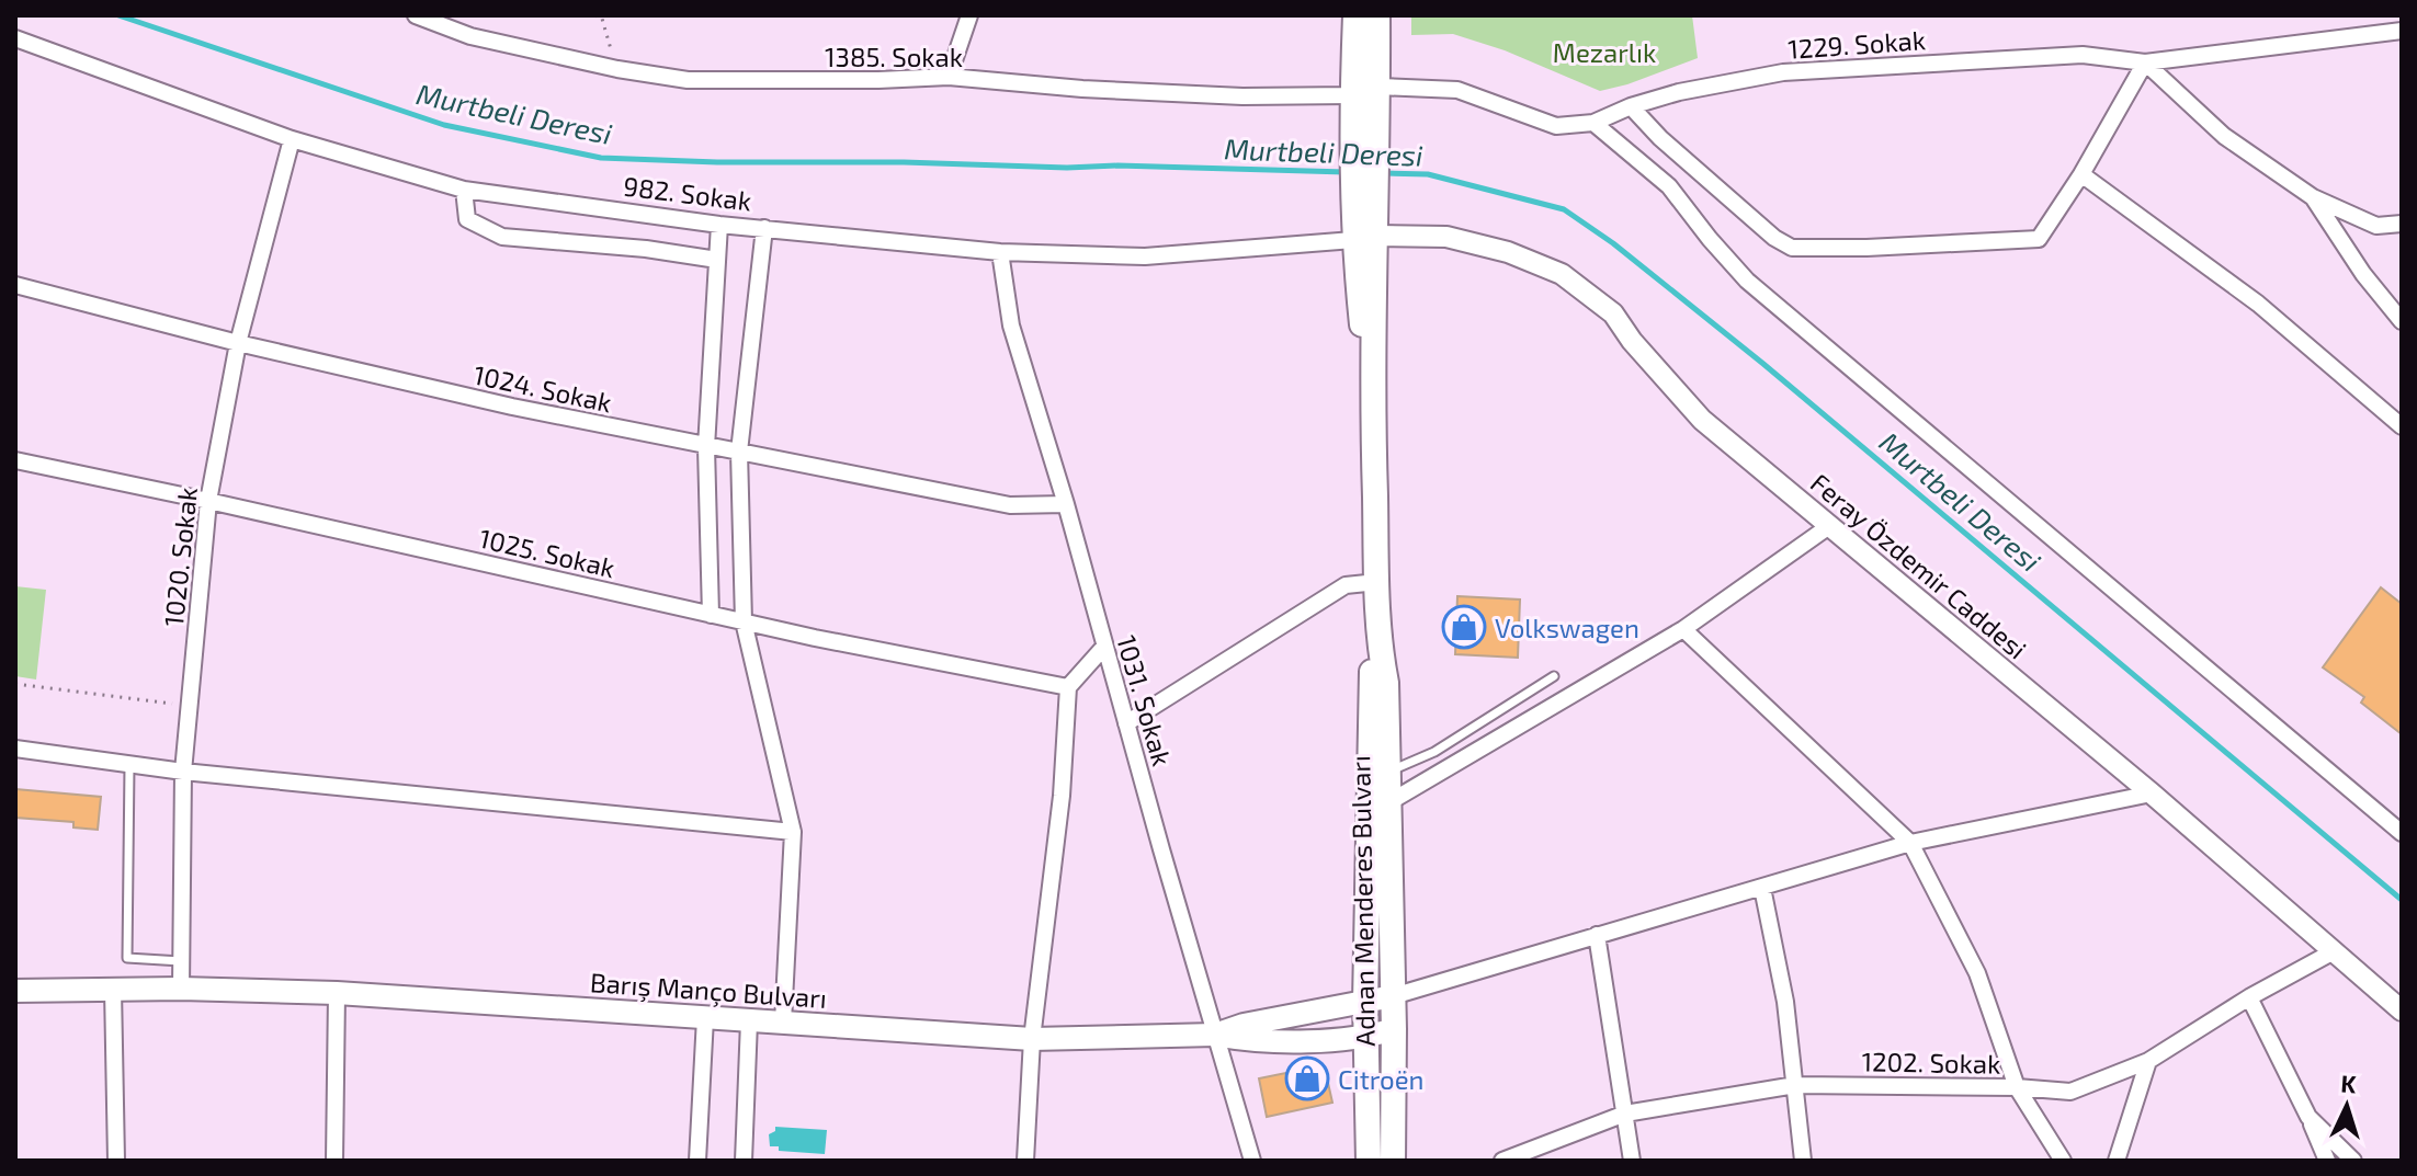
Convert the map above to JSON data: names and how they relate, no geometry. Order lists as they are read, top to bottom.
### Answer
{
  "streets": {
    "main road": ["Adnan Menderes Bulvarı", "Barış Manço Bulvarı"],
    "street": [
      "1229. Sokak",
      "1385. Sokak",
      "982. Sokak",
      "1024. Sokak",
      "1025. Sokak",
      "1020. Sokak",
      "Feray Özdemir Caddesi",
      "1031. Sokak",
      "1202. Sokak"
    ]
  },
  "crossings": [
    ["1229. Sokak", "1385. Sokak"],
    ["1229. Sokak", "Adnan Menderes Bulvarı"],
    ["1385. Sokak", "Adnan Menderes Bulvarı"],
    ["982. Sokak", "1020. Sokak"],
    ["982. Sokak", "Feray Özdemir Caddesi"],
    ["982. Sokak", "1031. Sokak"],
    ["982. Sokak", "Adnan Menderes Bulvarı"],
    ["1024. Sokak", "1020. Sokak"],
    ["1024. Sokak", "1031. Sokak"],
    ["1025. Sokak", "1020. Sokak"],
    ["1020. Sokak", "Barış Manço Bulvarı"],
    ["Feray Özdemir Caddesi", "Adnan Menderes Bulvarı"],
    ["Feray Özdemir Caddesi", "1202. Sokak"],
    ["1031. Sokak", "Barış Manço Bulvarı"],
    ["Adnan Menderes Bulvarı", "Barış Manço Bulvarı"]
  ],
  "water": ["Murtbeli Deresi"],
  "parks": ["Mezarlık"],
  "places": {
    "shop": ["Volkswagen", "Citroën"]
  },
  "north": "top"
}
